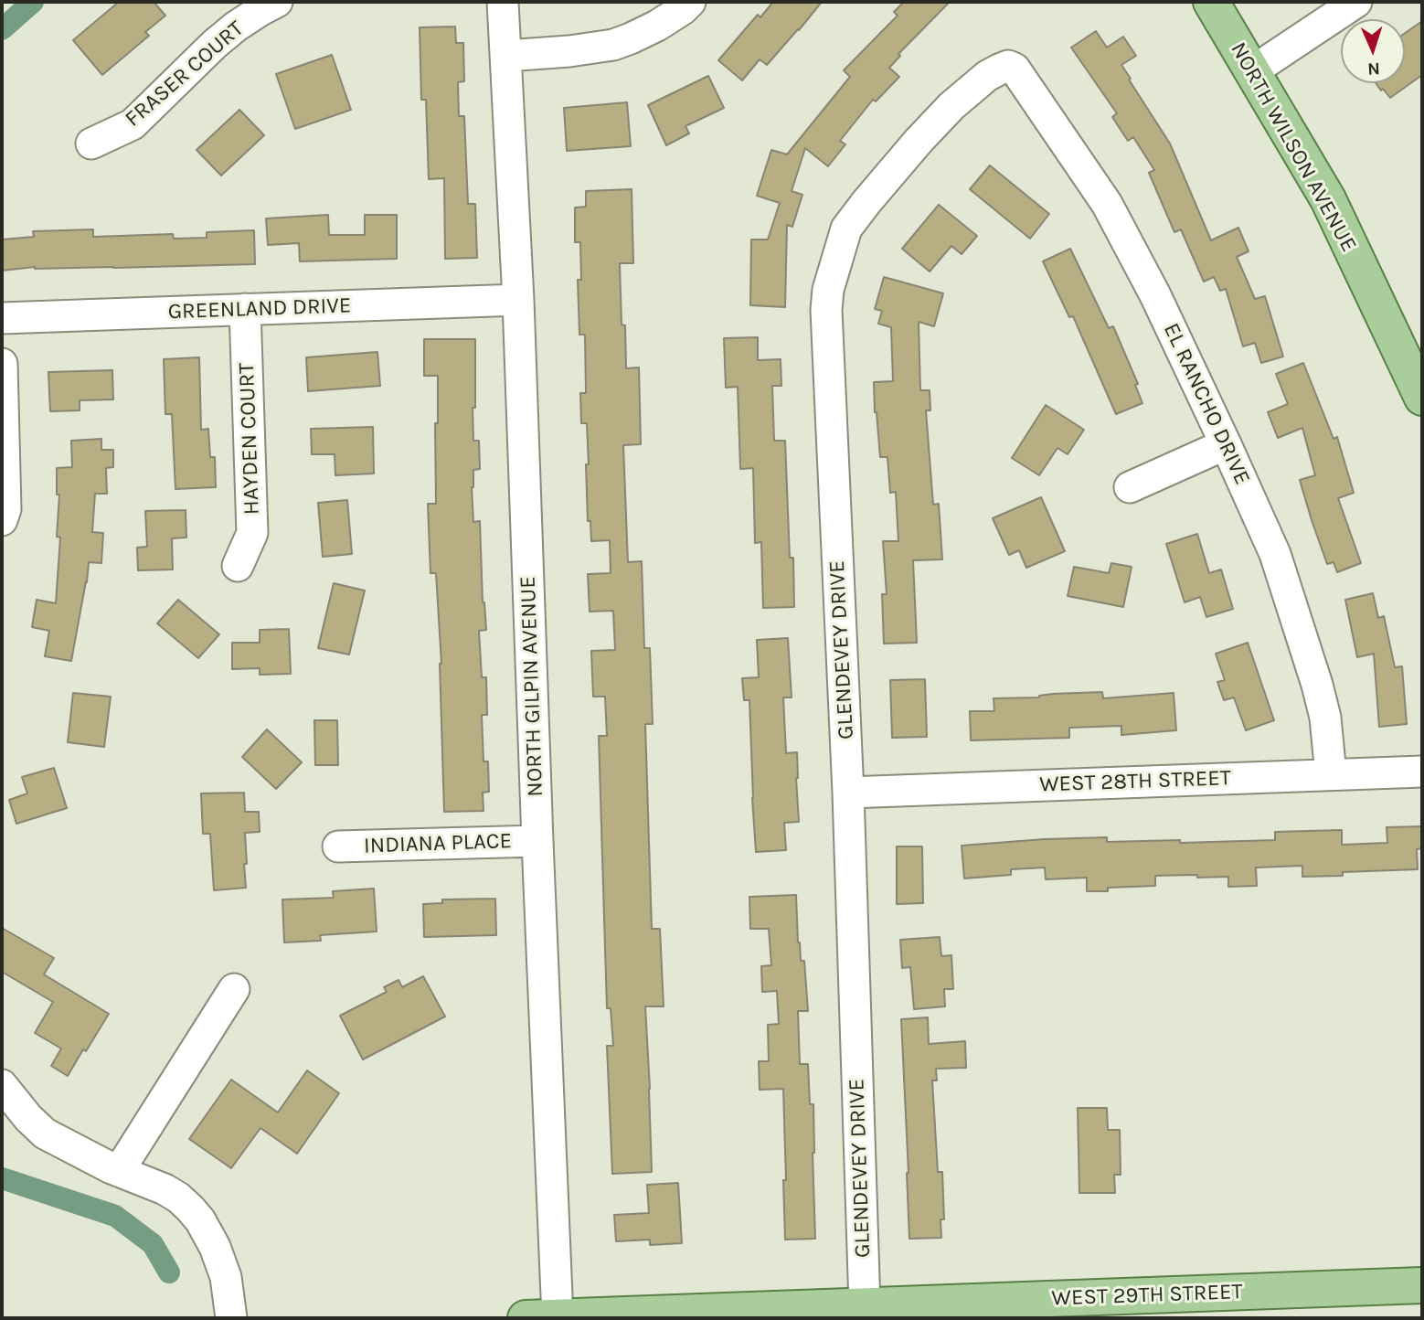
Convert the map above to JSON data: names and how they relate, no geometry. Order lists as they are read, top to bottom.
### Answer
{
  "streets": {
    "main road": ["NORTH WILSON AVENUE", "WEST 29TH STREET"],
    "street": [
      "FRASER COURT",
      "GREENLAND DRIVE",
      "EL RANCHO DRIVE",
      "HAYDEN COURT",
      "GLENDEVEY DRIVE",
      "NORTH GILPIN AVENUE",
      "WEST 28TH STREET",
      "INDIANA PLACE"
    ]
  },
  "crossings": [
    ["GREENLAND DRIVE", "HAYDEN COURT"],
    ["GREENLAND DRIVE", "NORTH GILPIN AVENUE"],
    ["EL RANCHO DRIVE", "GLENDEVEY DRIVE"],
    ["EL RANCHO DRIVE", "WEST 28TH STREET"],
    ["GLENDEVEY DRIVE", "WEST 28TH STREET"],
    ["GLENDEVEY DRIVE", "WEST 29TH STREET"],
    ["NORTH GILPIN AVENUE", "INDIANA PLACE"],
    ["NORTH GILPIN AVENUE", "WEST 29TH STREET"]
  ],
  "north": "bottom"
}
